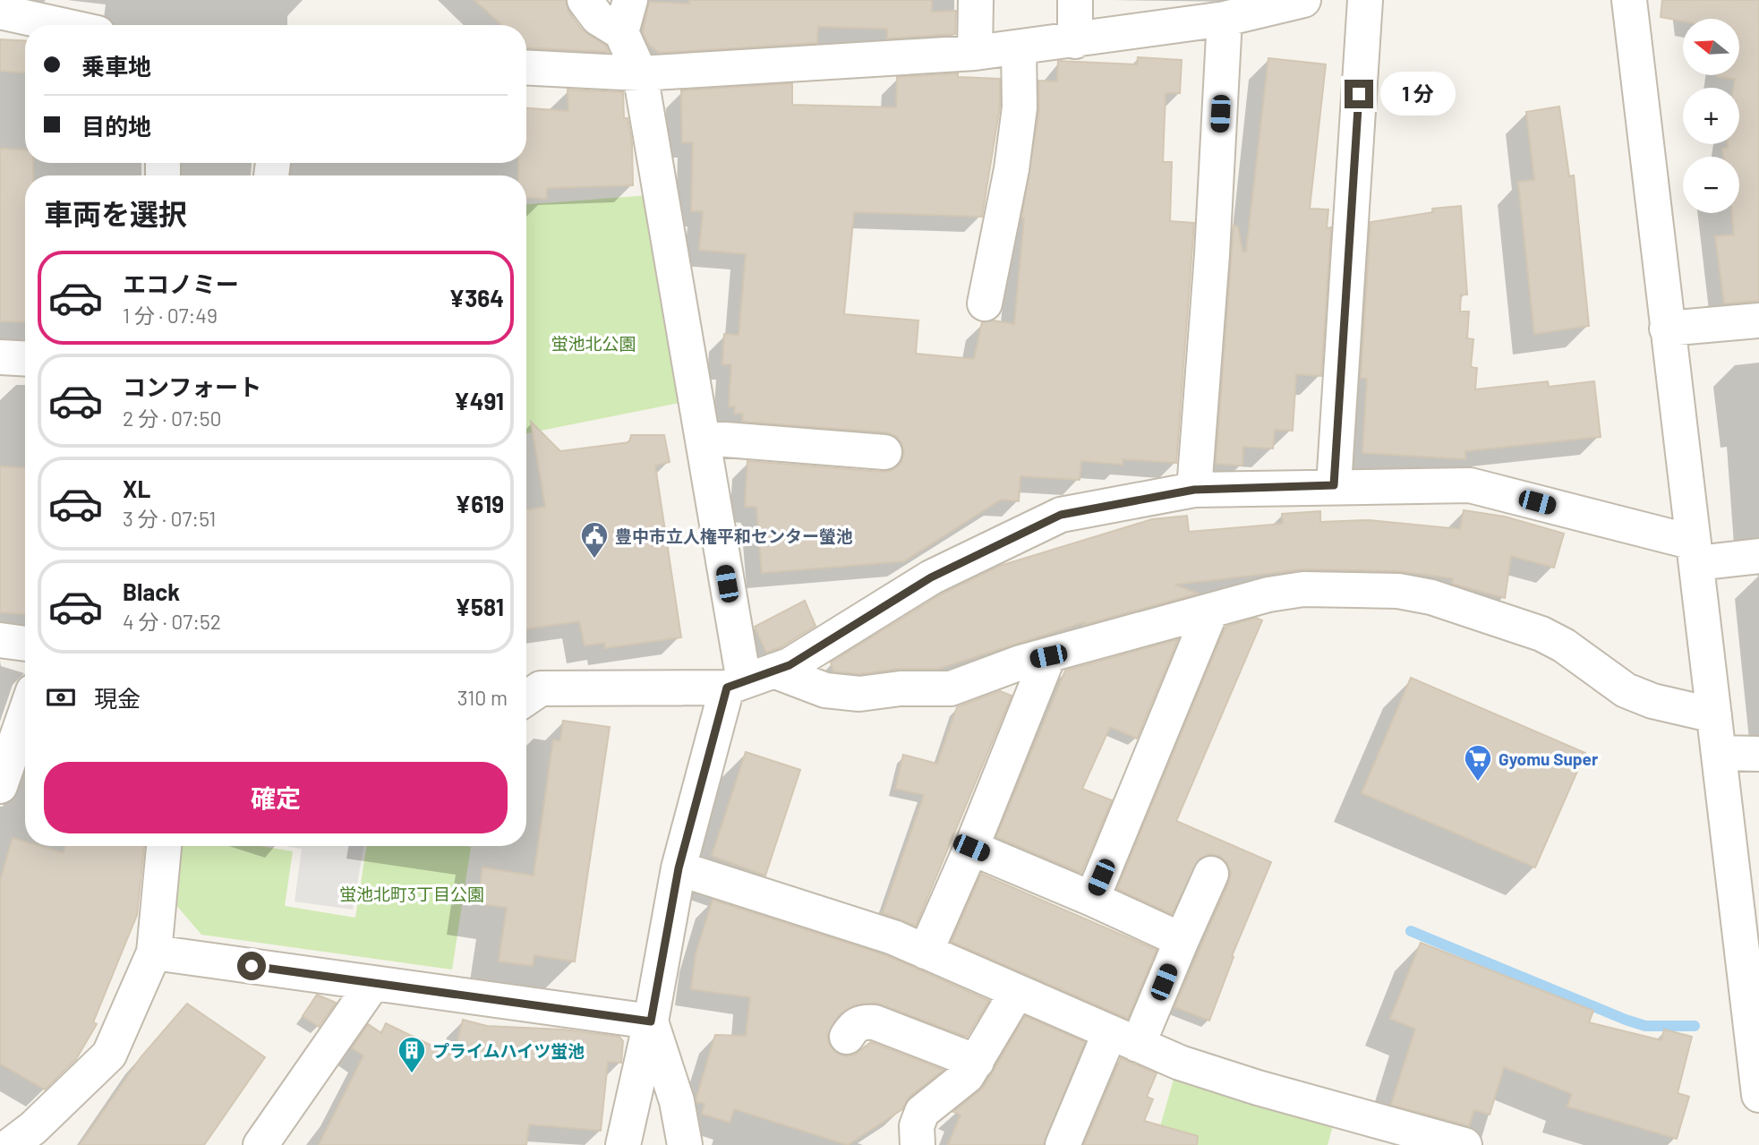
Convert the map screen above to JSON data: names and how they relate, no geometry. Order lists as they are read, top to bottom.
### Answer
{
  "parks": ["蛍池北公園", "蛍池北町3丁目公園"],
  "places": {
    "public building": ["豊中市立人権平和センター螢池"],
    "supermarket": ["Gyomu Super"],
    "building": ["プライムハイツ蛍池"]
  },
  "north": "left",
  "page": {
    "map_buttons": ["+", "−"],
    "banner": ["乗車地", "目的地"],
    "bubble": "1 分",
    "heading": "車両を選択",
    "list": [
      {
        "name": "エコノミー",
        "note": "1 分 · 07:49",
        "value": "¥364"
      },
      {
        "name": "コンフォート",
        "note": "2 分 · 07:50",
        "value": "¥491"
      },
      {
        "name": "XL",
        "note": "3 分 · 07:51",
        "value": "¥619"
      },
      {
        "name": "Black",
        "note": "4 分 · 07:52",
        "value": "¥581"
      }
    ],
    "pay": ["現金", "310 m"],
    "buttons": "確定"
  }
}
